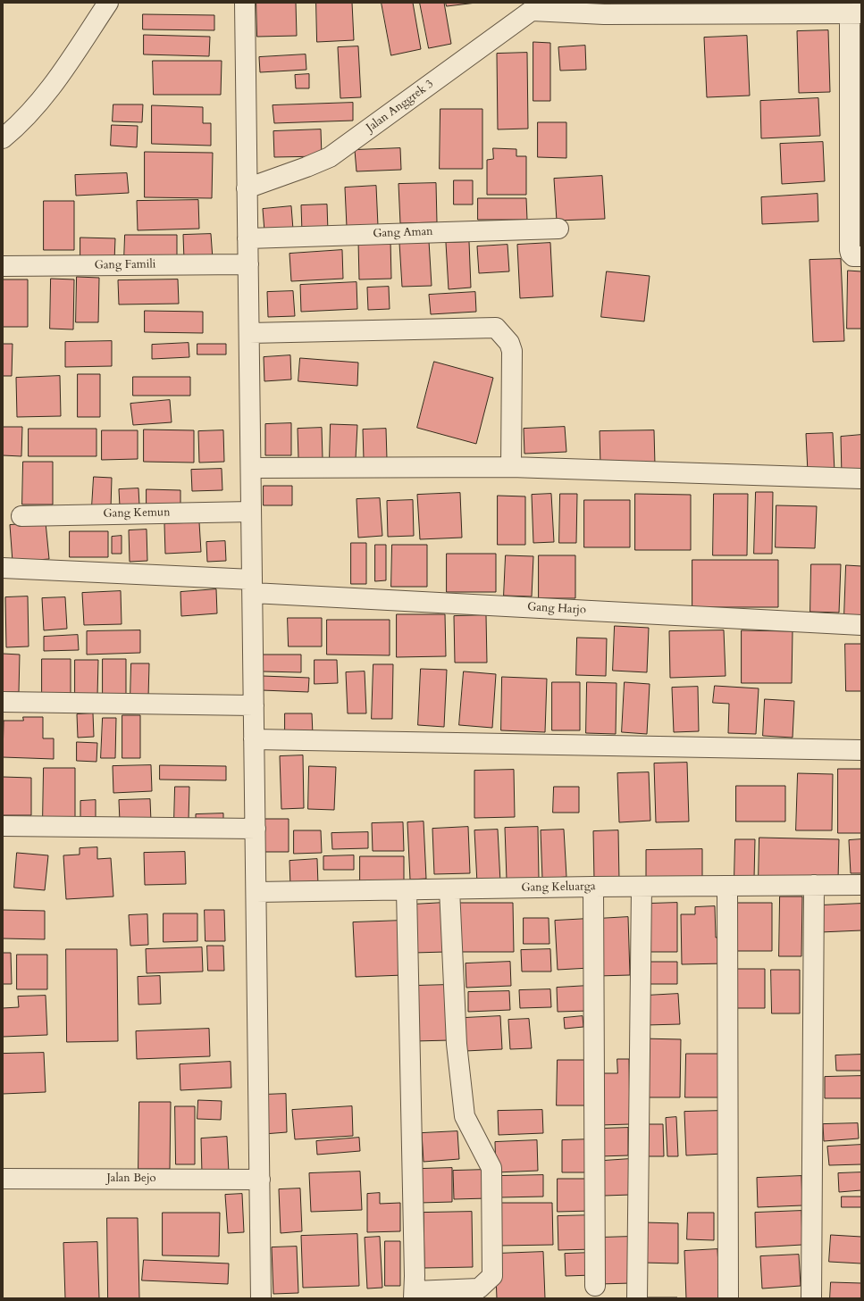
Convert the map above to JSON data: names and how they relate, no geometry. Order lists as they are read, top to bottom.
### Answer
{
  "streets": {
    "street": [
      "Jalan Anggrek 3",
      "Gang Aman",
      "Gang Famili",
      "Gang Kemun",
      "Gang Harjo",
      "Gang Keluarga",
      "Jalan Bejo"
    ]
  }
}
